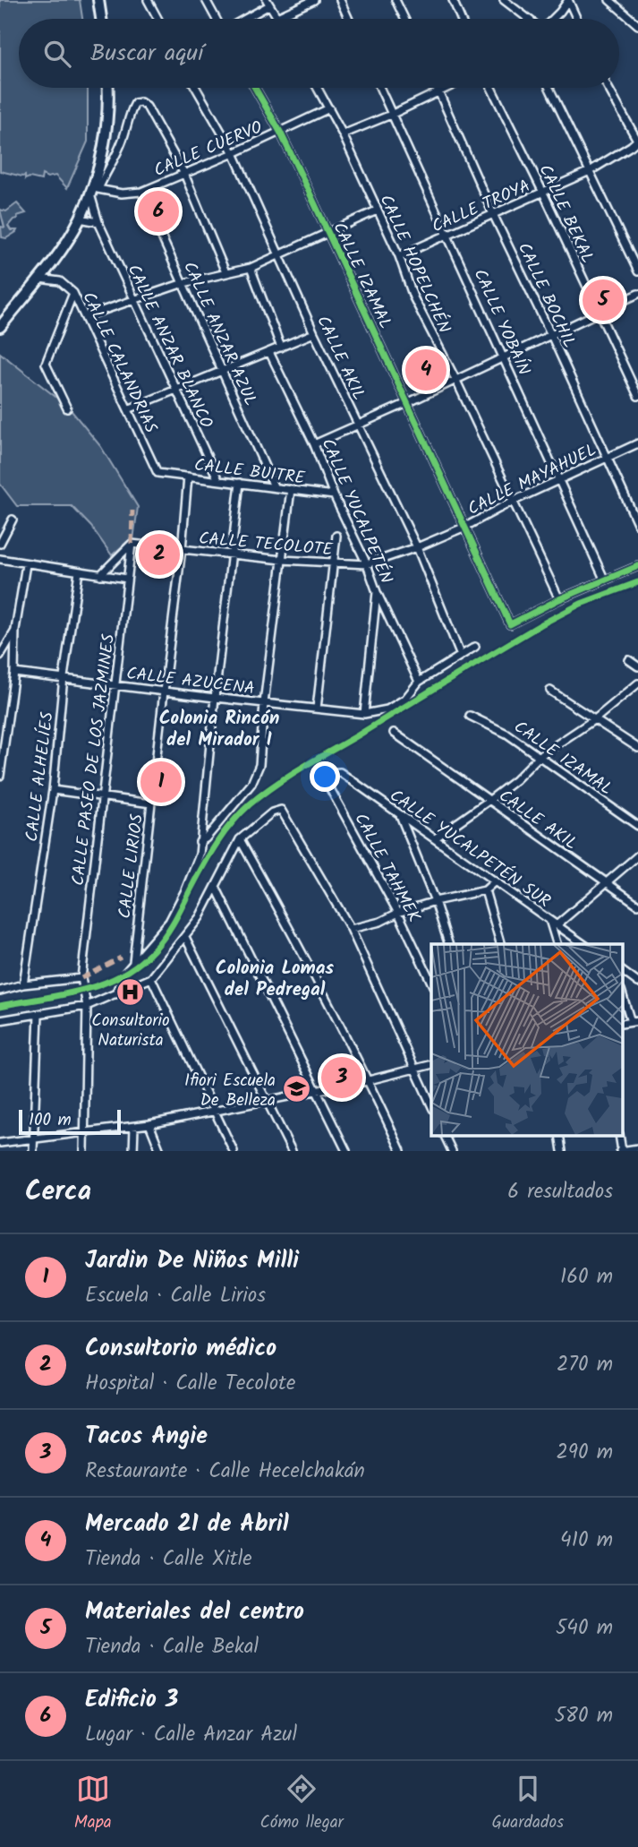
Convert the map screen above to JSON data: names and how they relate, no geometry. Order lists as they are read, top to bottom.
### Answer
{
  "streets": {
    "street": [
      "CALLE CUERVO",
      "CALLE TROYA",
      "CALLE BEKAL",
      "CALLE HOPELCHÉN",
      "CALLE IZAMAL",
      "CALLE BOCHIL",
      "CALLE YOBAÍN",
      "CALLE ANZAR AZUL",
      "CALLE ANZAR BLANCO",
      "CALLE AKIL",
      "CALLE CALANDRIAS",
      "CALLE BUITRE",
      "CALLE MAYAHUEL",
      "CALLE YUCALPETÉN",
      "CALLE TECOLOTE",
      "CALLE AZUCENA",
      "CALLE PASEO DE LOS JAZMINES",
      "CALLE ALHELÍES",
      "CALLE YUCALPETÉN SUR",
      "CALLE LIRIOS",
      "CALLE TAHMEK"
    ]
  },
  "crossings": [
    ["CALLE CUERVO", "CALLE HOPELCHÉN"],
    ["CALLE CUERVO", "CALLE IZAMAL"],
    ["CALLE CUERVO", "CALLE ANZAR AZUL"],
    ["CALLE CUERVO", "CALLE ANZAR BLANCO"],
    ["CALLE CUERVO", "CALLE AKIL"],
    ["CALLE TROYA", "CALLE BEKAL"],
    ["CALLE TROYA", "CALLE HOPELCHÉN"],
    ["CALLE TROYA", "CALLE BOCHIL"],
    ["CALLE TROYA", "CALLE YOBAÍN"],
    ["CALLE HOPELCHÉN", "CALLE IZAMAL"],
    ["CALLE HOPELCHÉN", "CALLE MAYAHUEL"],
    ["CALLE IZAMAL", "CALLE MAYAHUEL"],
    ["CALLE BOCHIL", "CALLE MAYAHUEL"],
    ["CALLE YOBAÍN", "CALLE MAYAHUEL"],
    ["CALLE ANZAR AZUL", "CALLE BUITRE"],
    ["CALLE ANZAR BLANCO", "CALLE BUITRE"],
    ["CALLE AKIL", "CALLE MAYAHUEL"],
    ["CALLE CALANDRIAS", "CALLE BUITRE"],
    ["CALLE BUITRE", "CALLE YUCALPETÉN"],
    ["CALLE BUITRE", "CALLE LIRIOS"],
    ["CALLE MAYAHUEL", "CALLE YUCALPETÉN"],
    ["CALLE MAYAHUEL", "CALLE TECOLOTE"],
    ["CALLE YUCALPETÉN", "CALLE TECOLOTE"],
    ["CALLE TECOLOTE", "CALLE PASEO DE LOS JAZMINES"],
    ["CALLE TECOLOTE", "CALLE LIRIOS"],
    ["CALLE AZUCENA", "CALLE PASEO DE LOS JAZMINES"],
    ["CALLE AZUCENA", "CALLE ALHELÍES"],
    ["CALLE AZUCENA", "CALLE LIRIOS"],
    ["CALLE YUCALPETÉN SUR", "CALLE TAHMEK"]
  ],
  "districts": ["Colonia Rincón del Mirador I", "Colonia Lomas del Pedregal"],
  "places": {
    "hospital": ["Consultorio Naturista"],
    "school or university": ["Ifiori Escuela De Belleza"]
  },
  "scale_bar": "100 m",
  "page": {
    "search": "Buscar aquí",
    "pins": [
      "6",
      "5",
      "4",
      "2",
      "1",
      "3"
    ],
    "scale": "100 m",
    "heading": ["Cerca", "6 resultados"],
    "list": [
      {
        "mark": "1",
        "name": "Jardin De Niños Milli",
        "note": "Escuela · Calle Lirios",
        "value": "160 m"
      },
      {
        "mark": "2",
        "name": "Consultorio médico",
        "note": "Hospital · Calle Tecolote",
        "value": "270 m"
      },
      {
        "mark": "3",
        "name": "Tacos Angie",
        "note": "Restaurante · Calle Hecelchakán",
        "value": "290 m"
      },
      {
        "mark": "4",
        "name": "Mercado 21 de Abril",
        "note": "Tienda · Calle Xitle",
        "value": "410 m"
      },
      {
        "mark": "5",
        "name": "Materiales del centro",
        "note": "Tienda · Calle Bekal",
        "value": "540 m"
      },
      {
        "mark": "6",
        "name": "Edificio 3",
        "note": "Lugar · Calle Anzar Azul",
        "value": "580 m"
      }
    ],
    "nav": ["Mapa", "Cómo llegar", "Guardados"]
  }
}
